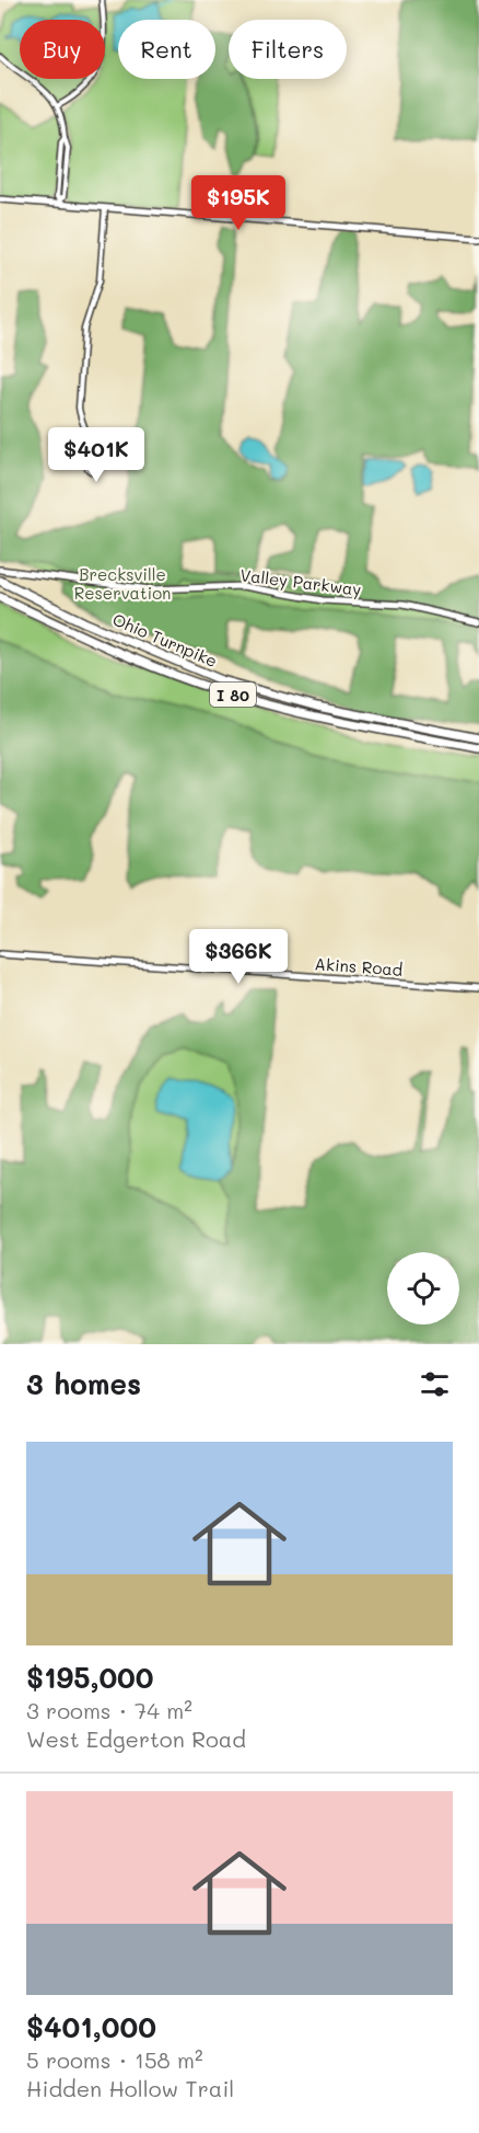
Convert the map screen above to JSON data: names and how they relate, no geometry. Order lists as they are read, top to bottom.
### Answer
{
  "streets": {
    "highway": ["Ohio Turnpike", "I 80"],
    "street": ["Valley Parkway", "Akins Road"]
  },
  "parks": ["Brecksville Reservation"],
  "page": {
    "chip": ["Buy", "Rent", "Filters"],
    "price": ["$195K", "$401K", "$366K"],
    "heading": "3 homes",
    "list": [
      {
        "name": "$195,000",
        "note": "3 rooms · 74 m² · West Edgerton Road"
      },
      {
        "name": "$401,000",
        "note": "5 rooms · 158 m² · Hidden Hollow Trail"
      }
    ]
  }
}
